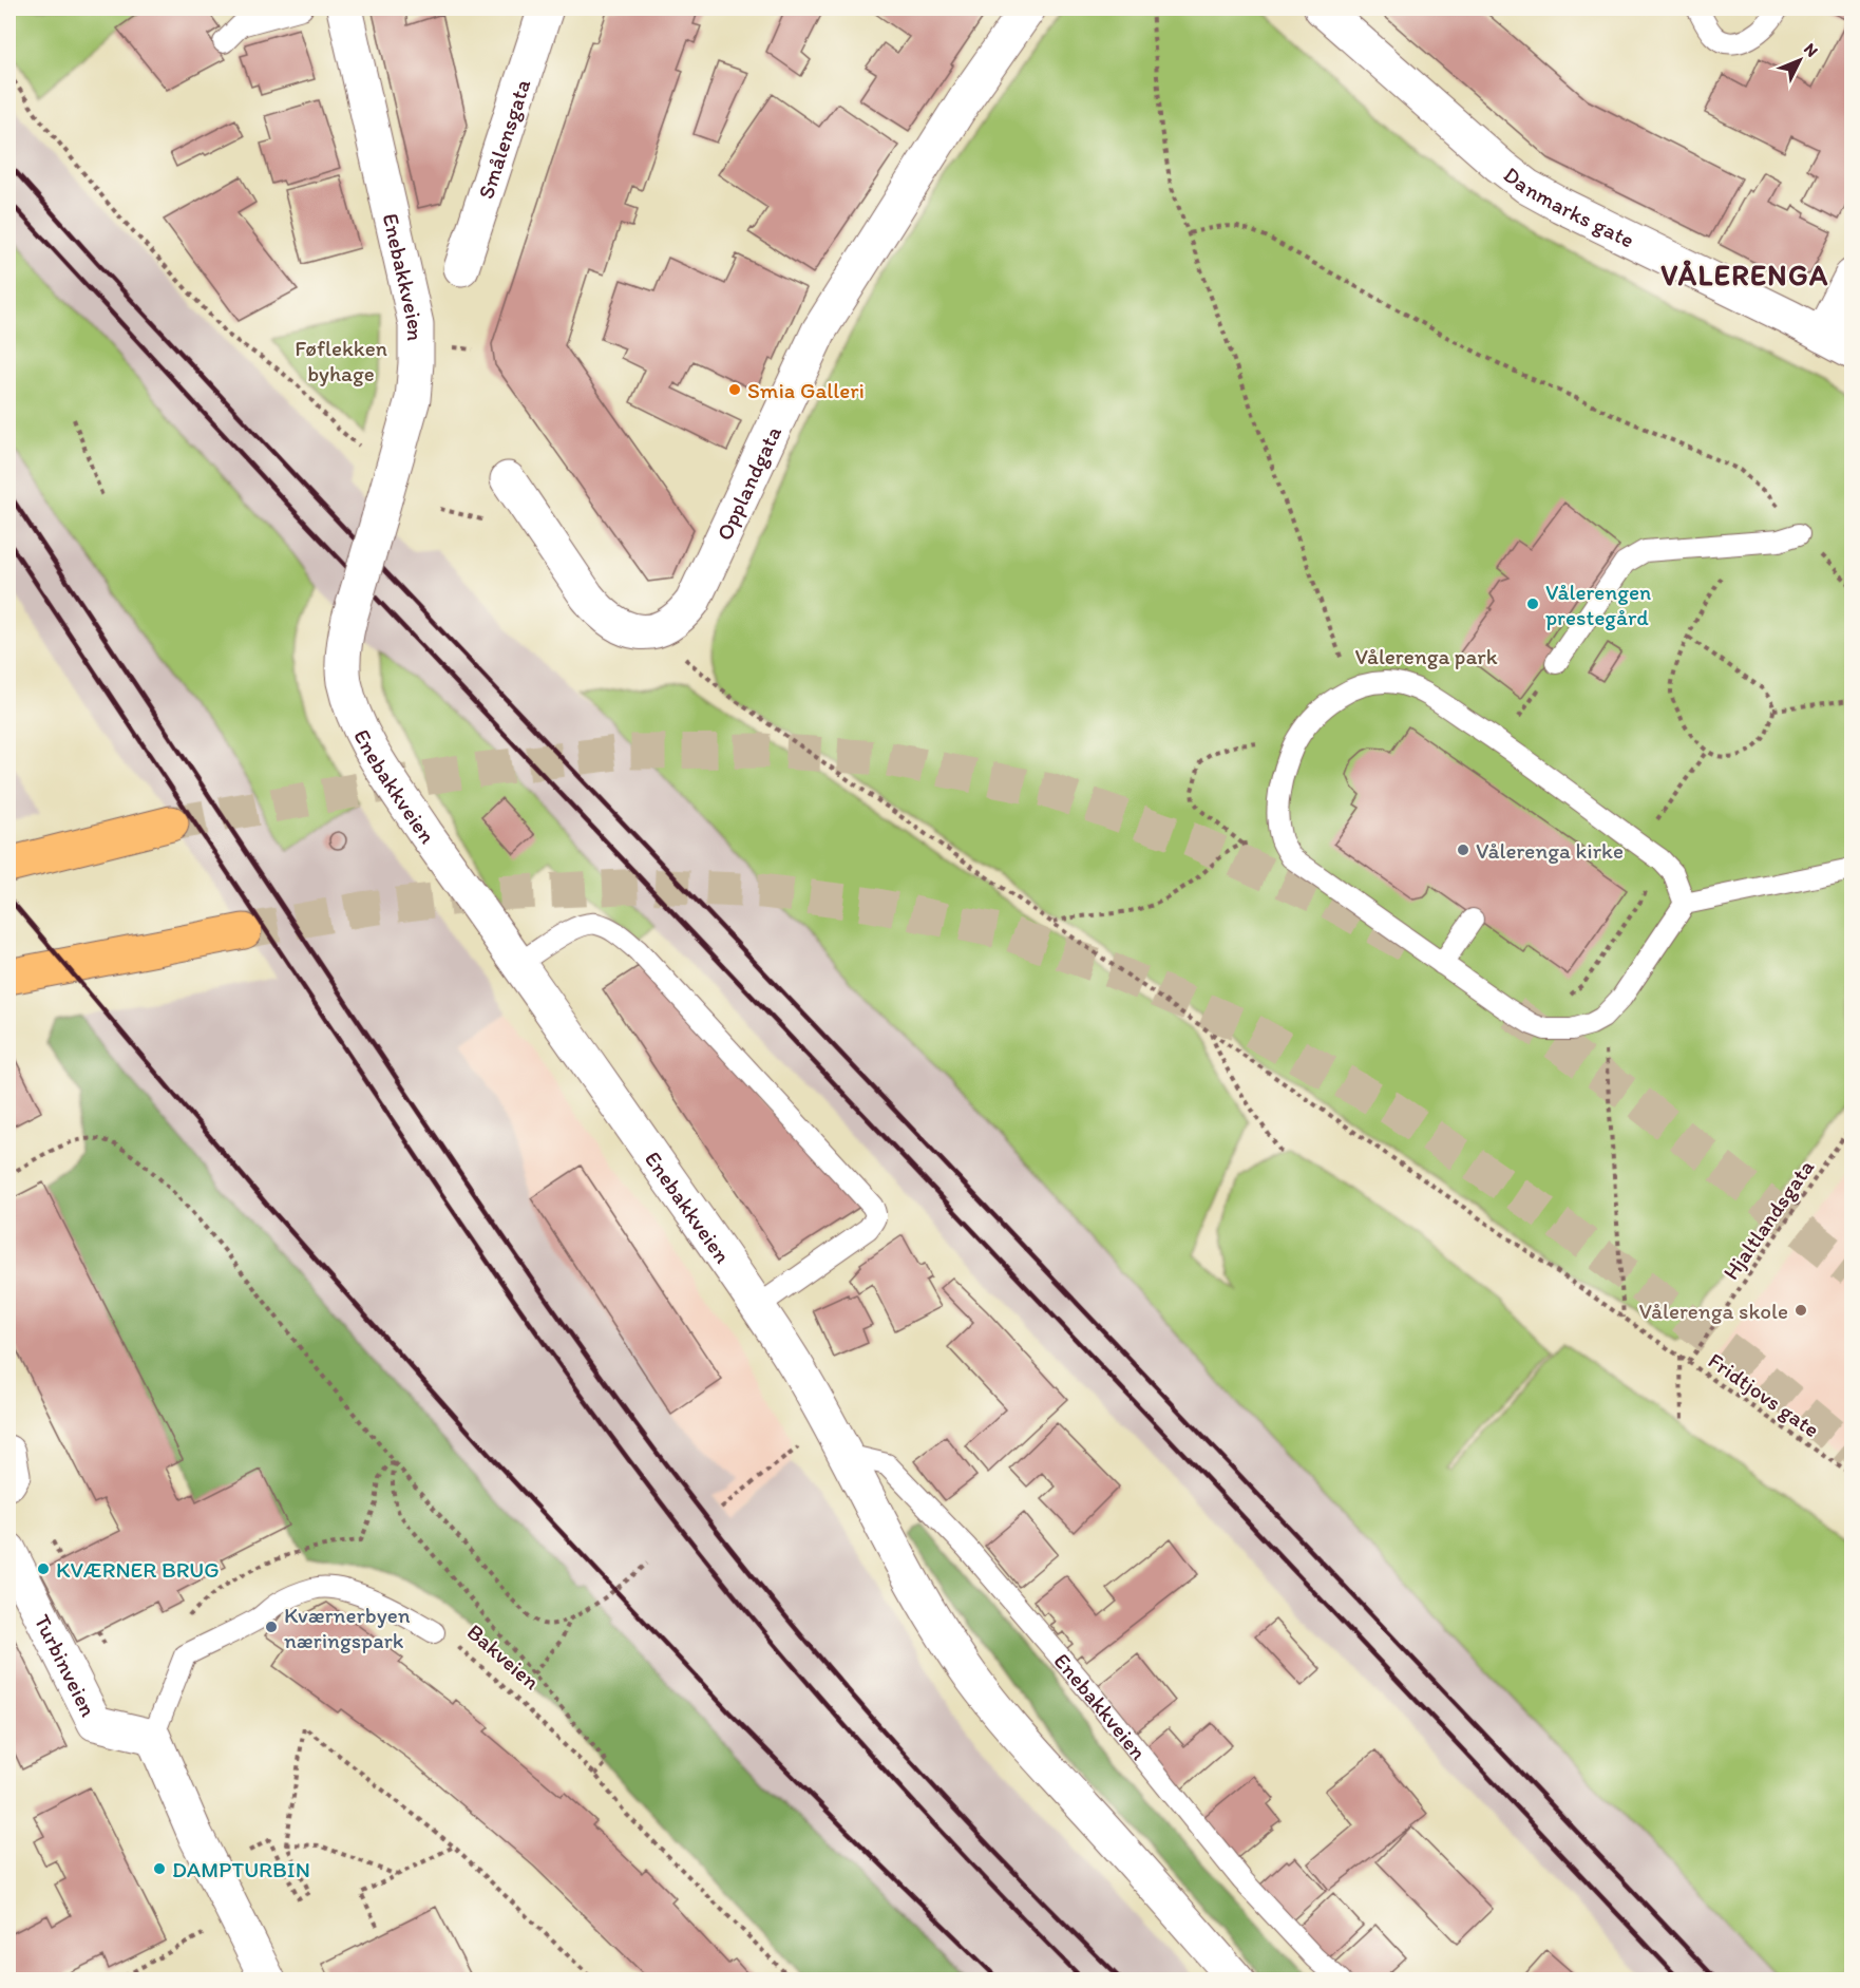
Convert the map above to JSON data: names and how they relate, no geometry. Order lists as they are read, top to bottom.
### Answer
{
  "streets": {
    "street": [
      "Smålensgata",
      "Danmarks gate",
      "Enebakkveien",
      "Opplandgata",
      "Turbinveien"
    ],
    "lane": ["Bakveien"],
    "path": ["Hjaltlandsgata", "Fridtjovs gate"]
  },
  "crossings": [
    ["Opplandgata", "Fridtjovs gate"],
    ["Hjaltlandsgata", "Fridtjovs gate"],
    ["Bakveien", "Turbinveien"]
  ],
  "districts": ["VÅLERENGA"],
  "parks": ["Føflekken byhage", "Vålerenga park"],
  "places": [
    "Smia Galleri",
    "Vålerengen prestegård",
    "Vålerenga kirke",
    "Vålerenga skole",
    "KVÆRNER BRUG",
    "Kværnerbyen næringspark",
    "DAMPTURBIN"
  ],
  "north": "top right"
}
